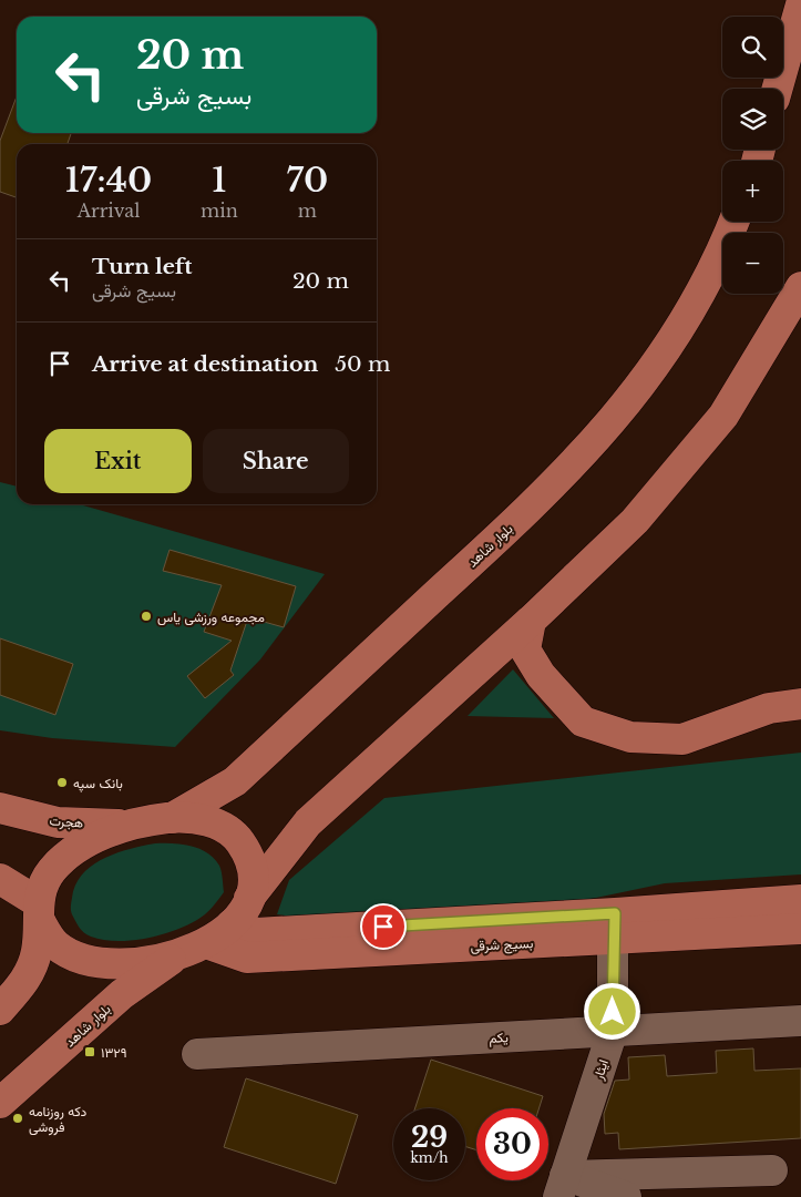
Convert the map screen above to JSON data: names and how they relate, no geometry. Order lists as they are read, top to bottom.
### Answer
{
  "streets": {
    "main road": ["بلوار شاهد", "هجرت", "بسیج شرقی"],
    "street": ["یکم", "ایثار"]
  },
  "crossings": [
    ["بلوار شاهد", "هجرت"],
    ["بلوار شاهد", "بسیج شرقی"],
    ["هجرت", "بسیج شرقی"],
    ["بسیج شرقی", "ایثار"],
    ["یکم", "ایثار"]
  ],
  "places": {
    "other": ["مجموعه ورزشی یاس", "بانک سپه", "دکه روزنامه فروشی"],
    "transit": ["۱۳۲۹"]
  },
  "page": {
    "map_buttons": ["+", "−"],
    "turn": ["20 m", "بسیج شرقی"],
    "eta": [
      "17:40",
      "Arrival",
      "1",
      "min",
      "70",
      "m"
    ],
    "list": [
      {
        "name": "Turn left",
        "note": "بسیج شرقی",
        "value": "20 m"
      },
      {
        "name": "Arrive at destination",
        "value": "50 m"
      }
    ],
    "buttons": ["Exit", "Share"],
    "speed": "29 km/h",
    "limit": "30"
  }
}
